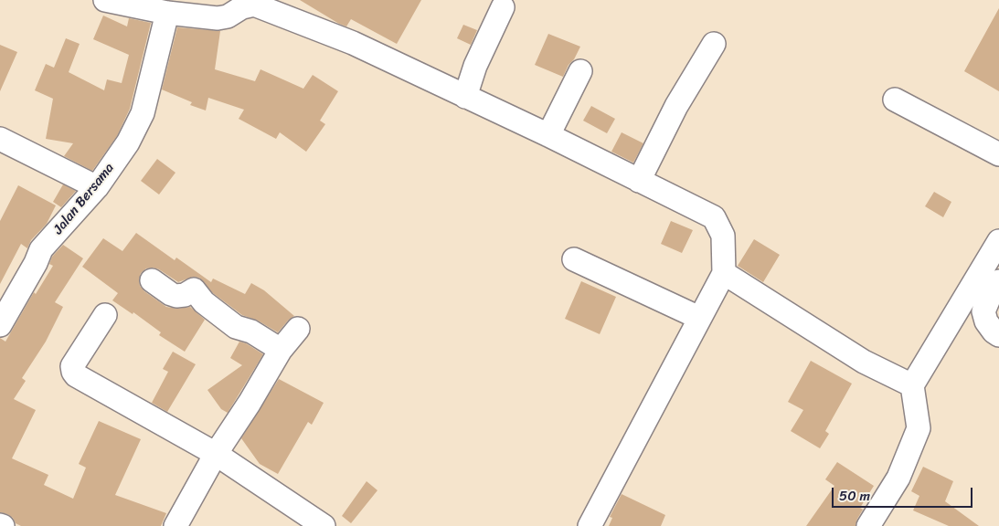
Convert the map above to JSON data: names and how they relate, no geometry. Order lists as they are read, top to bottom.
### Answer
{
  "streets": {
    "street": ["Jalan Bersama"]
  },
  "scale_bar": "50 m"
}
